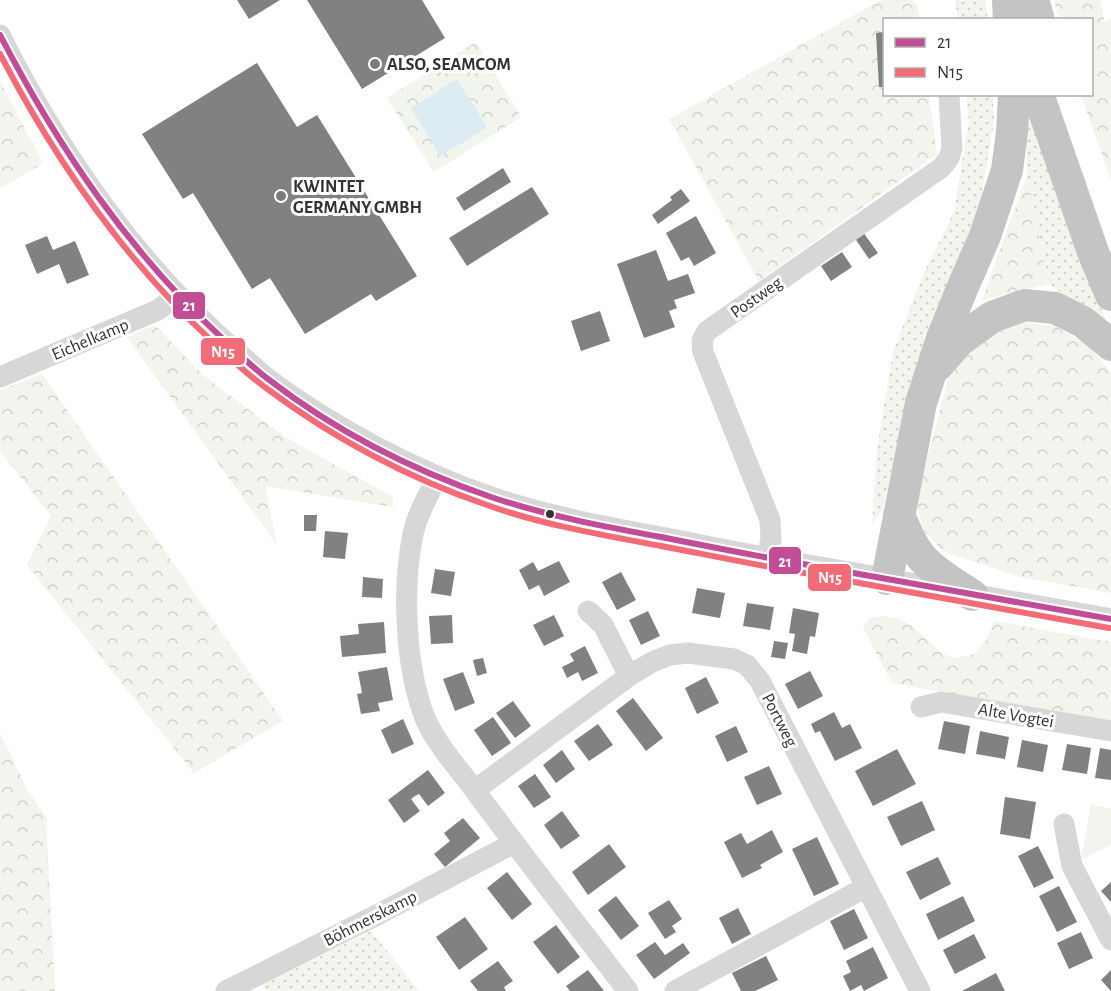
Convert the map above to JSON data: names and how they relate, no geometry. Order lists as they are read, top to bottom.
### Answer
{
  "streets": {
    "street": [
      "Postweg",
      "Eichelkamp",
      "Alte Vogtei",
      "Portweg",
      "Böhmerskamp"
    ]
  },
  "places": ["ALSO, SEAMCOM", "KWINTET GERMANY GMBH"],
  "lines": ["transit line 21", "transit line N15"],
  "legend": ["21", "N15"]
}
